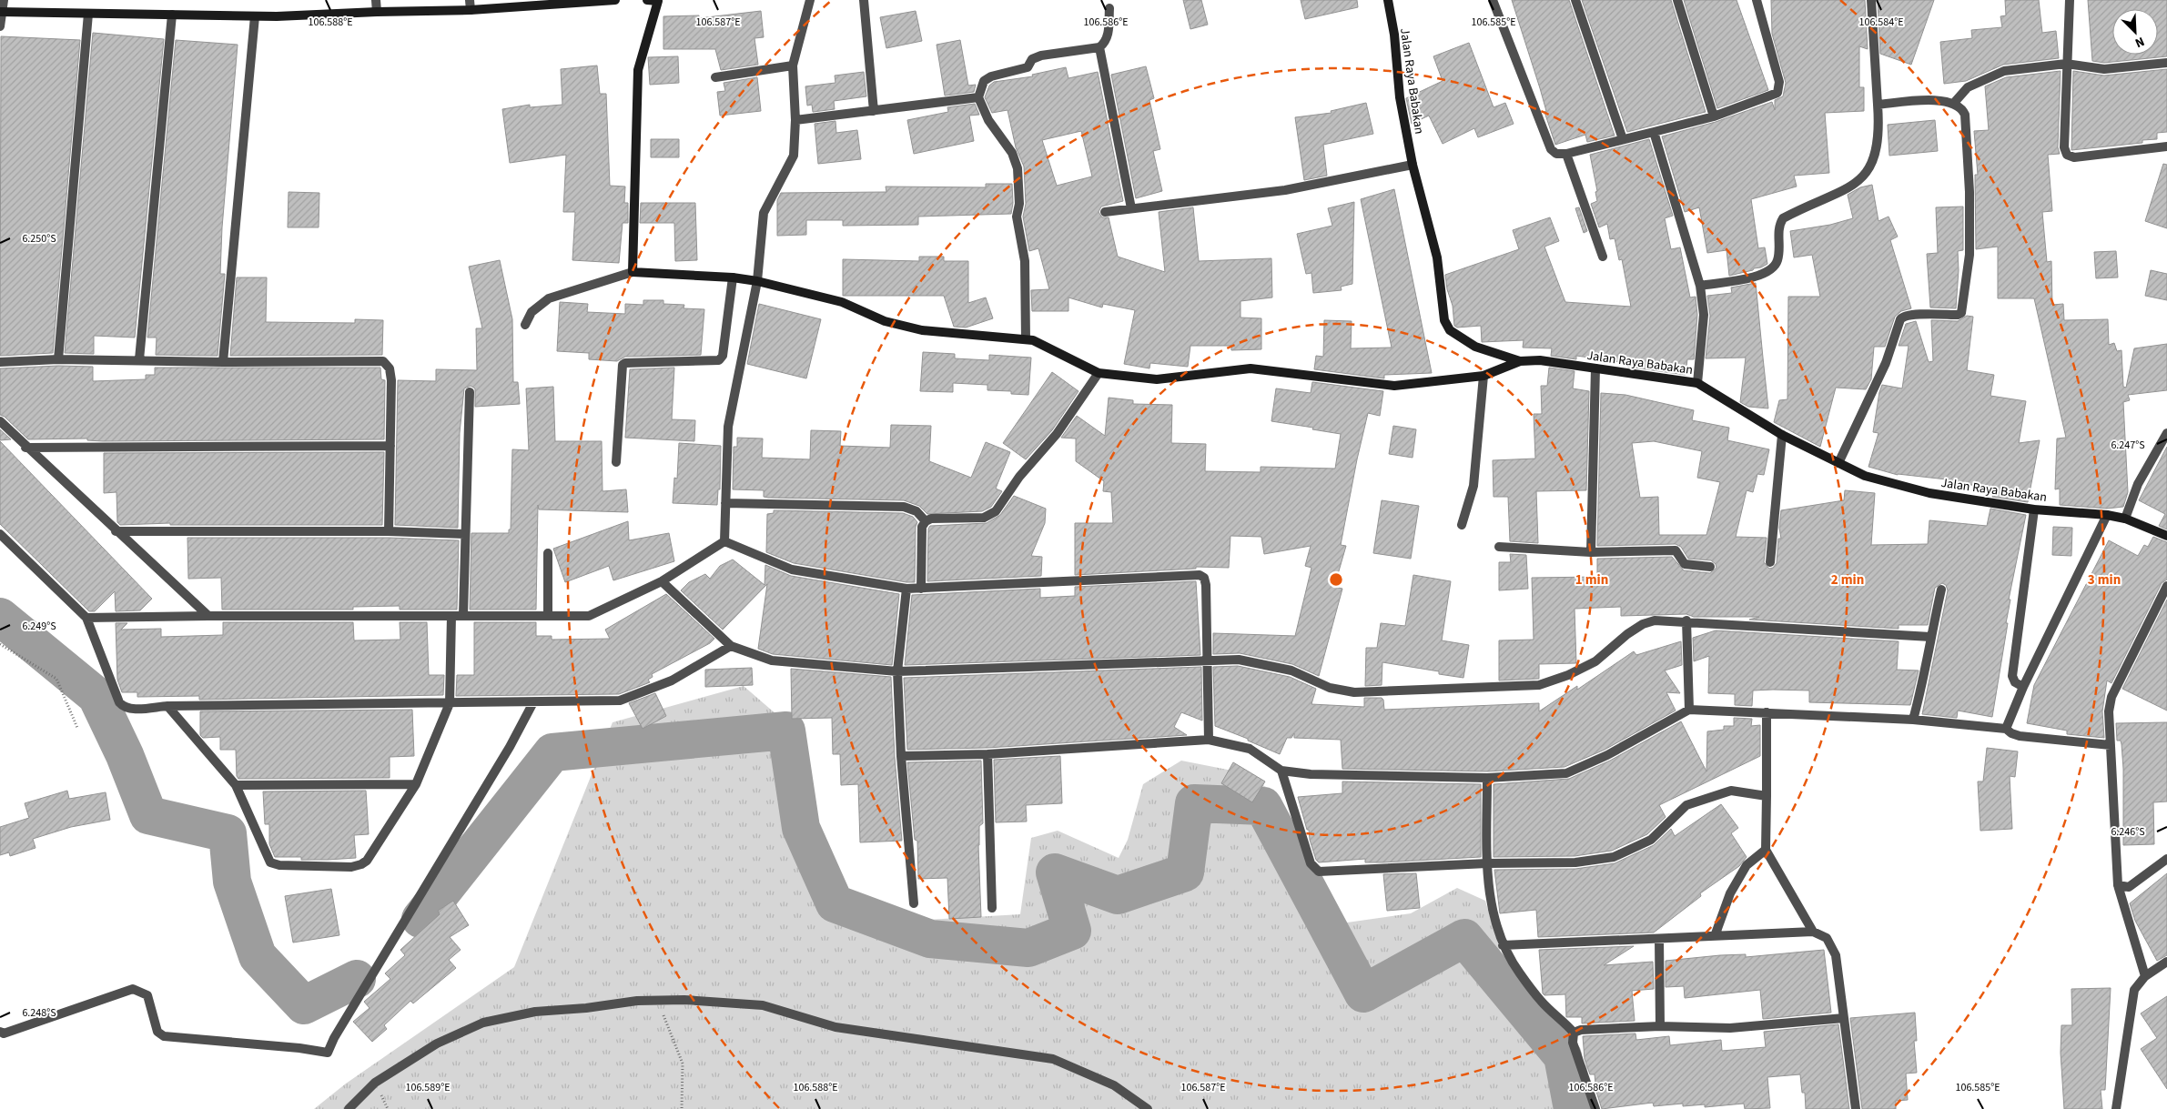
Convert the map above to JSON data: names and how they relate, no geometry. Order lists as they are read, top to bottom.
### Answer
{
  "streets": {
    "street": ["Jalan Raya Babakan"]
  },
  "north": "bottom right",
  "coordinates": [
    "106.586°E",
    "106.584°E",
    "106.588°E",
    "106.587°E",
    "106.585°E",
    "6.250°S",
    "6.247°S",
    "6.249°S",
    "6.246°S",
    "6.248°S",
    "106.589°E"
  ],
  "rings": ["1 min", "2 min", "3 min"]
}
